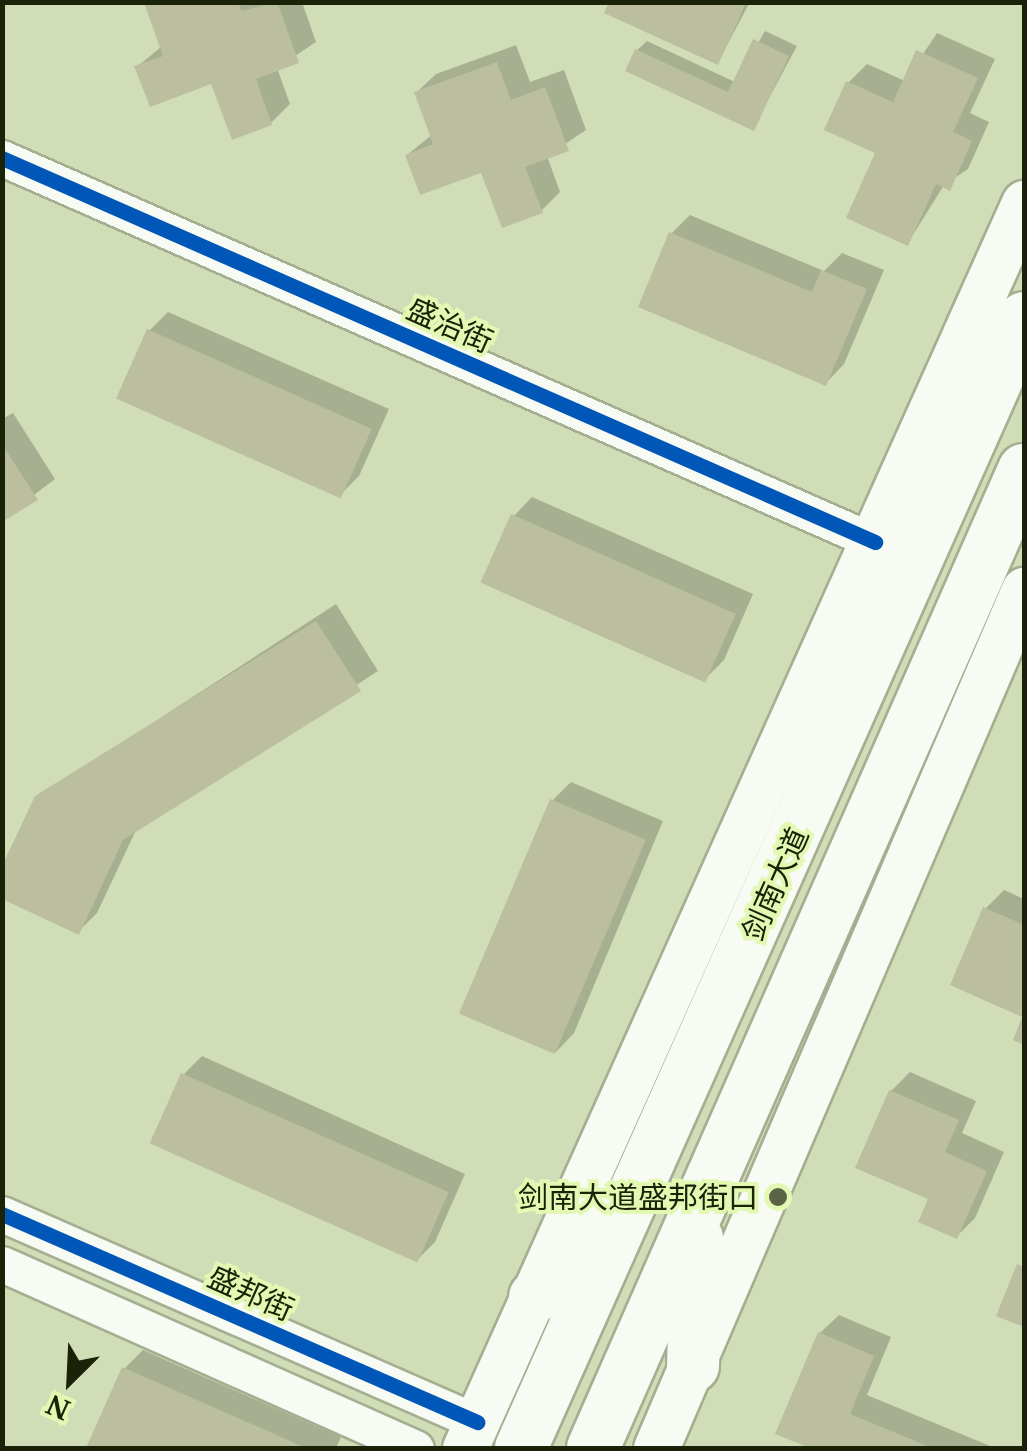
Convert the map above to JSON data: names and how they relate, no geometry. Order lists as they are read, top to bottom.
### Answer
{
  "streets": {
    "highway": ["剑南大道"],
    "street": ["盛治街", "盛邦街"]
  },
  "places": ["剑南大道盛邦街口"],
  "north": "bottom left"
}
